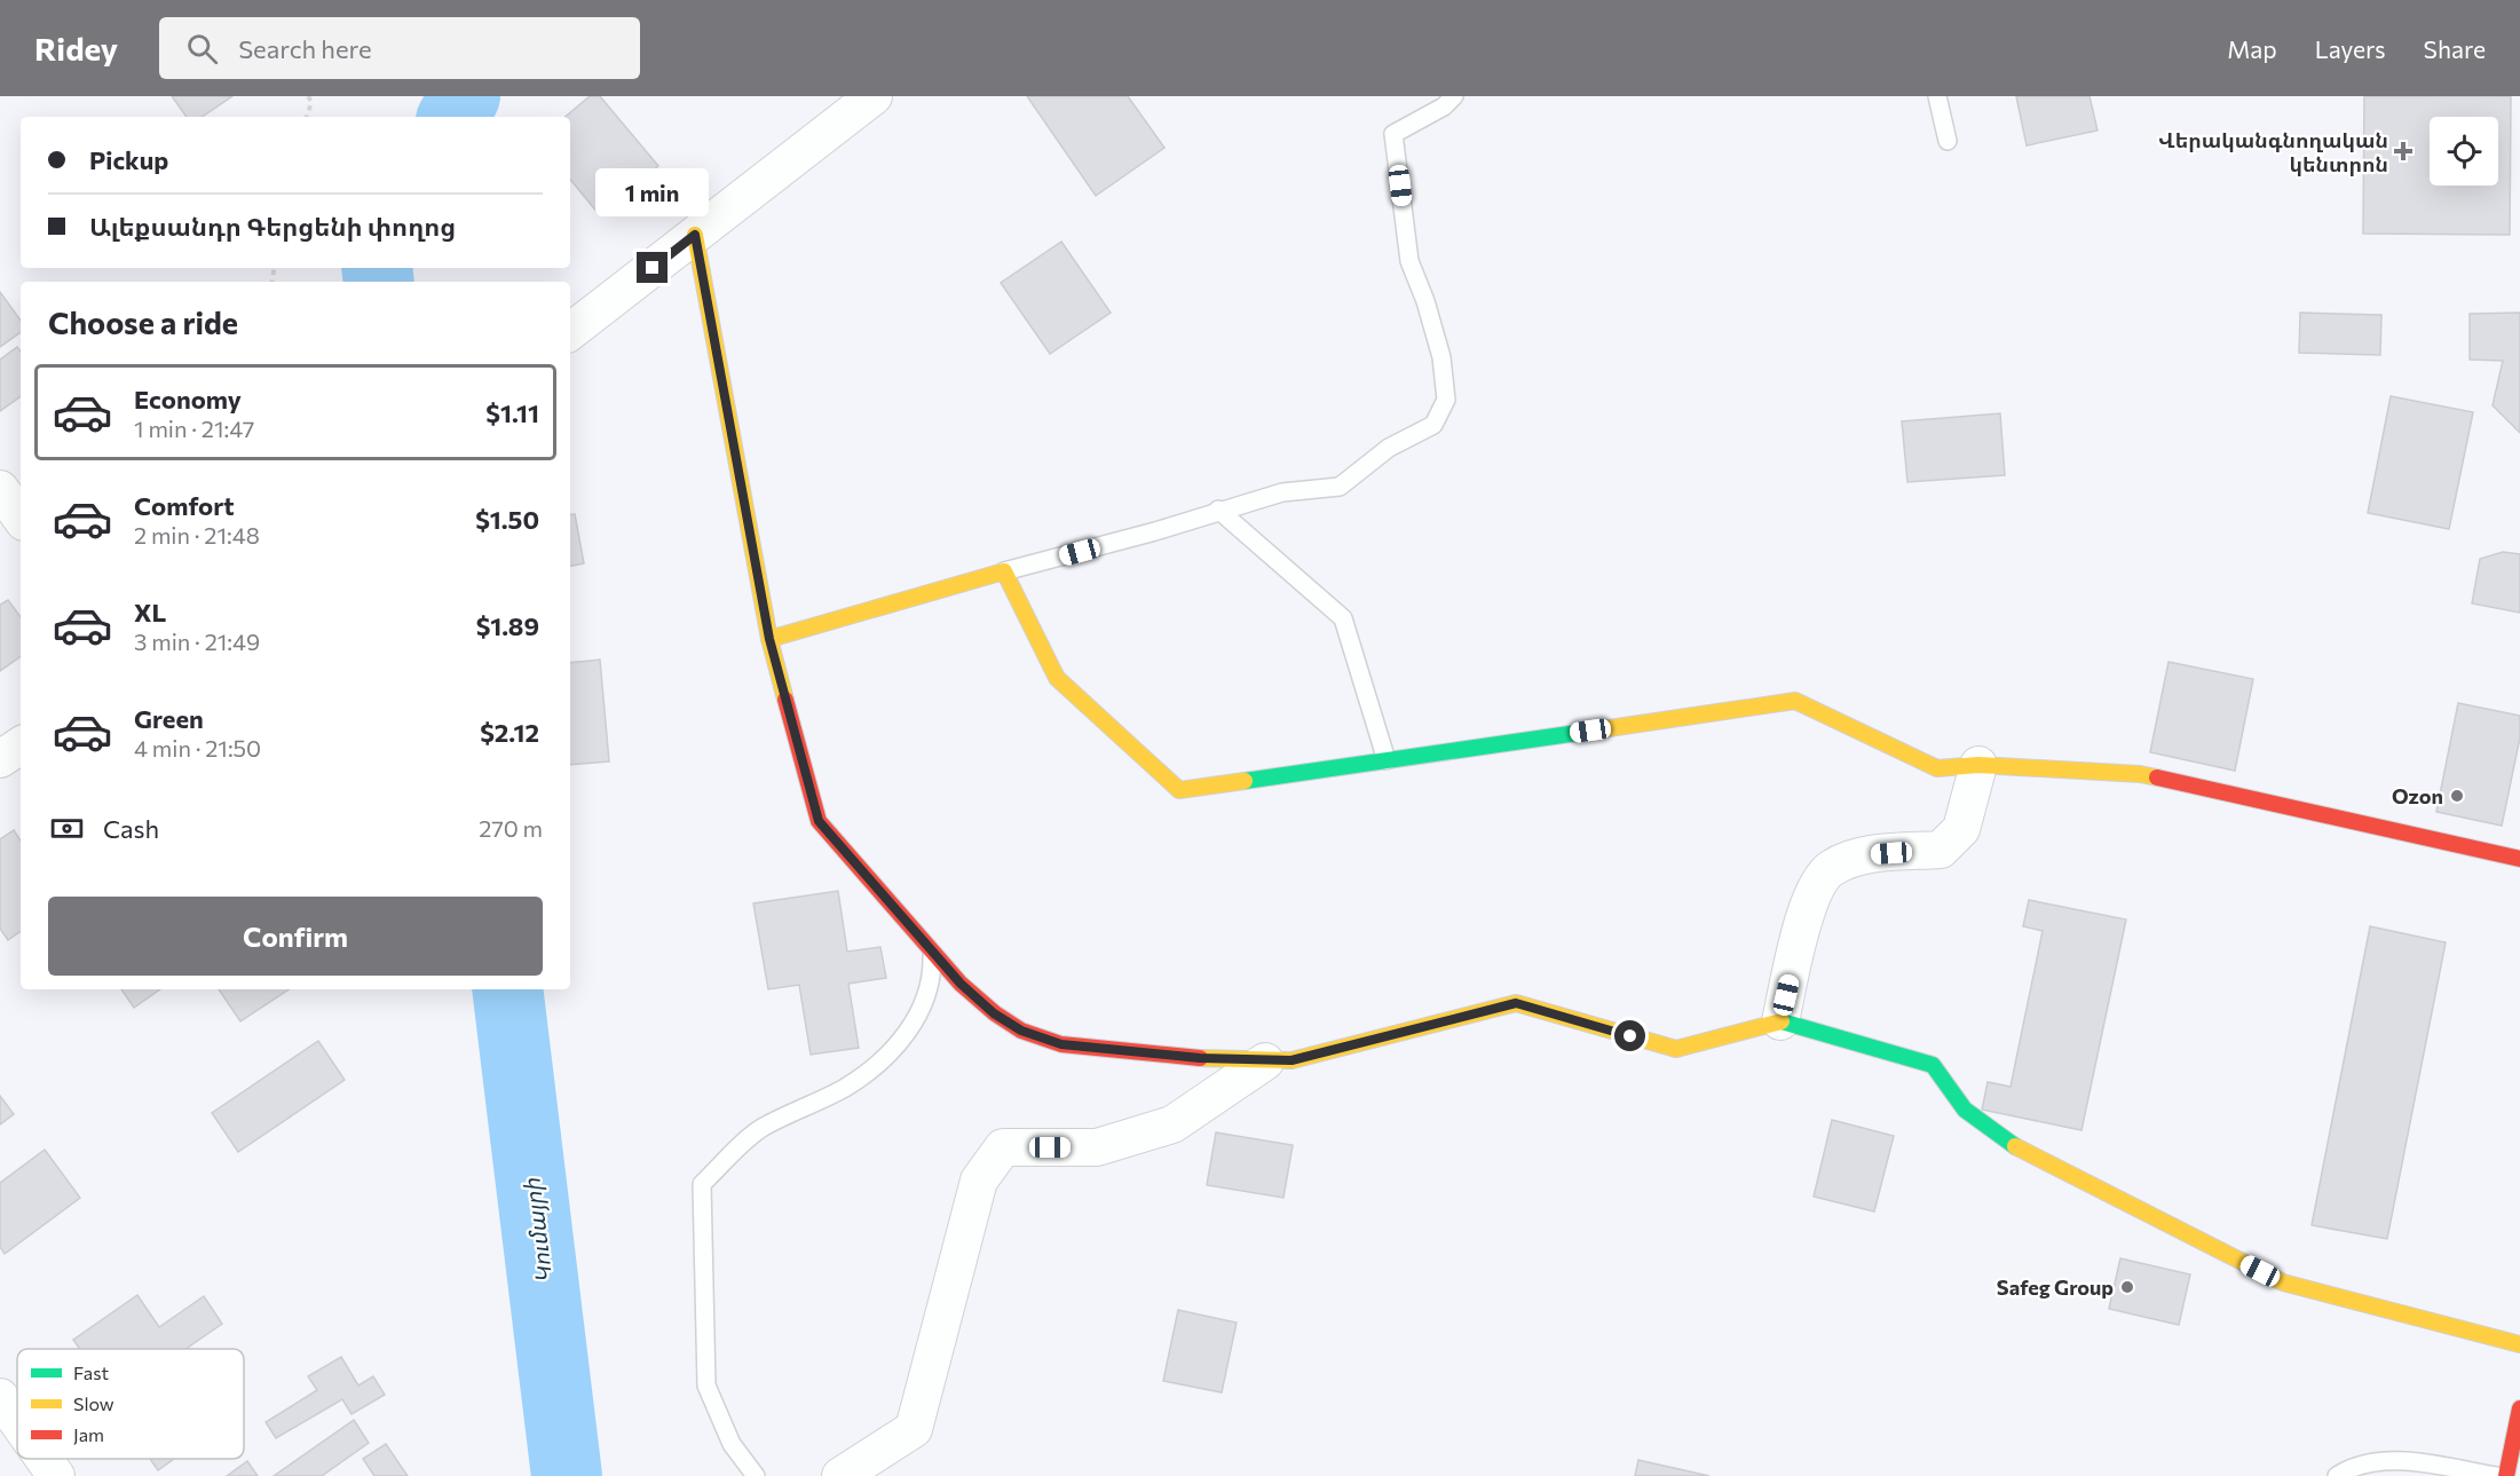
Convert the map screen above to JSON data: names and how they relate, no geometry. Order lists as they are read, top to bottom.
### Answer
{
  "water": ["Կումայրի"],
  "places": {
    "health": ["Վերականգնողական կենտրոն"],
    "other": ["Ozon", "Safeg Group"]
  },
  "legend": ["Fast", "Slow", "Jam"],
  "page": {
    "header": "Ridey",
    "search": "Search here",
    "nav": ["Map", "Layers", "Share"],
    "banner": ["Pickup", "Ալեքսանդր Գերցենի փողոց"],
    "bubble": "1 min",
    "heading": "Choose a ride",
    "list": [
      {
        "name": "Economy",
        "note": "1 min · 21:47",
        "value": "$1.11"
      },
      {
        "name": "Comfort",
        "note": "2 min · 21:48",
        "value": "$1.50"
      },
      {
        "name": "XL",
        "note": "3 min · 21:49",
        "value": "$1.89"
      },
      {
        "name": "Green",
        "note": "4 min · 21:50",
        "value": "$2.12"
      }
    ],
    "pay": ["Cash", "270 m"],
    "buttons": "Confirm"
  }
}
